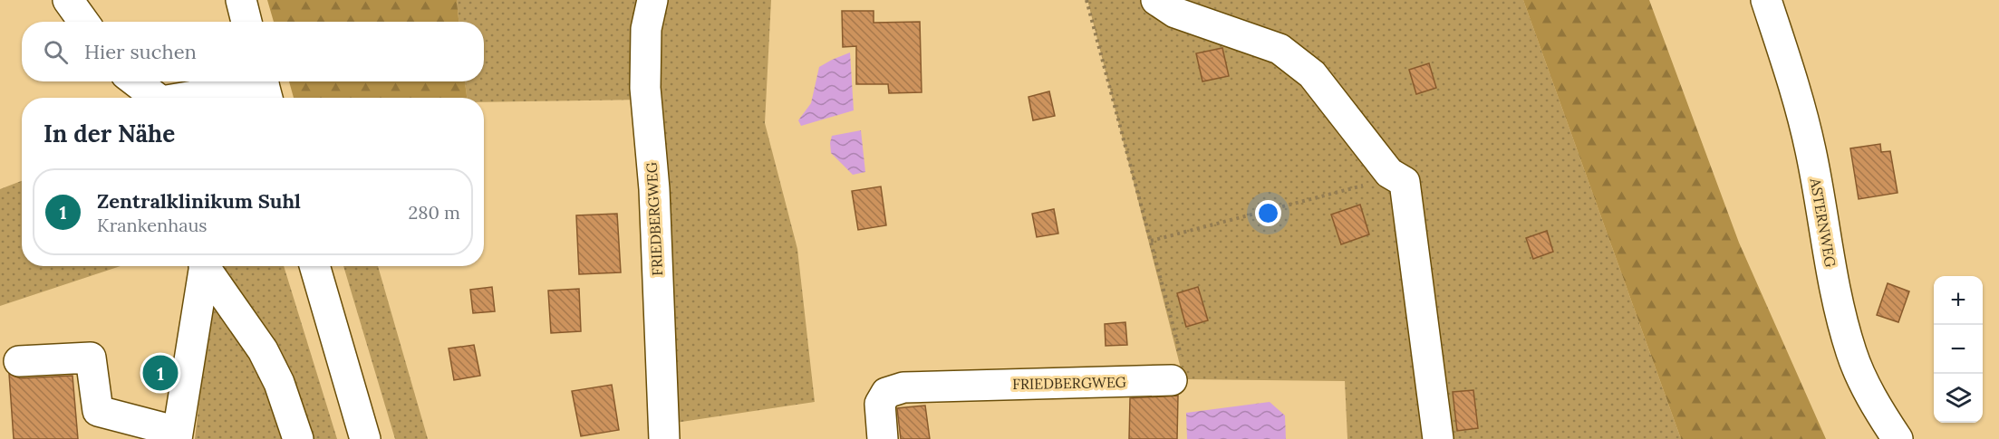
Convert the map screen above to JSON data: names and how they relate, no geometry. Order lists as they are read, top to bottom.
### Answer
{
  "streets": {
    "street": ["FRIEDBERGWEG", "ASTERNWEG"]
  },
  "page": {
    "search": "Hier suchen",
    "heading": "In der Nähe",
    "list": [
      {
        "mark": "1",
        "name": "Zentralklinikum Suhl",
        "note": "Krankenhaus",
        "value": "280 m"
      }
    ],
    "map_buttons": ["+", "−"],
    "pins": "1"
  }
}
